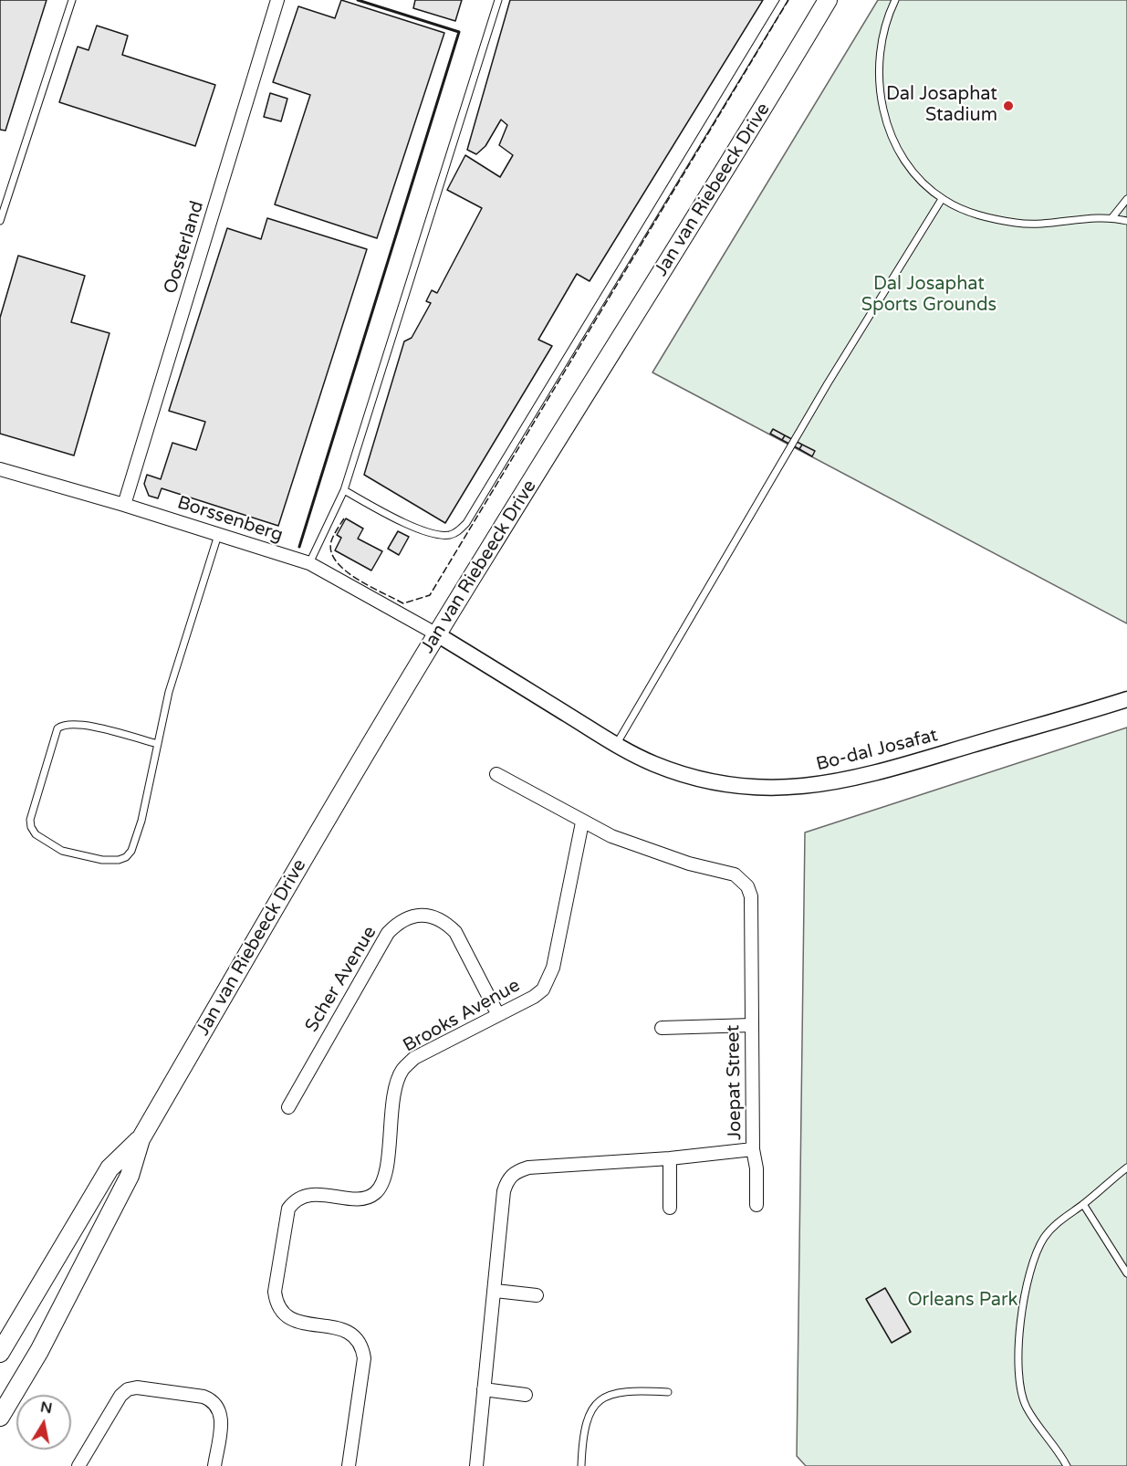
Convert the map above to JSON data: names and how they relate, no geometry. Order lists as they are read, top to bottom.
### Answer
{
  "streets": {
    "main road": ["Jan van Riebeeck Drive"],
    "street": [
      "Oosterland",
      "Borssenberg",
      "Bo-dal Josafat",
      "Scher Avenue",
      "Brooks Avenue",
      "Joepat Street"
    ]
  },
  "crossings": [
    ["Jan van Riebeeck Drive", "Borssenberg"],
    ["Jan van Riebeeck Drive", "Bo-dal Josafat"],
    ["Oosterland", "Borssenberg"],
    ["Borssenberg", "Bo-dal Josafat"],
    ["Scher Avenue", "Brooks Avenue"],
    ["Brooks Avenue", "Joepat Street"]
  ],
  "parks": ["Dal Josaphat Sports Grounds", "Orleans Park"],
  "places": ["Dal Josaphat Stadium"],
  "north": "top"
}
